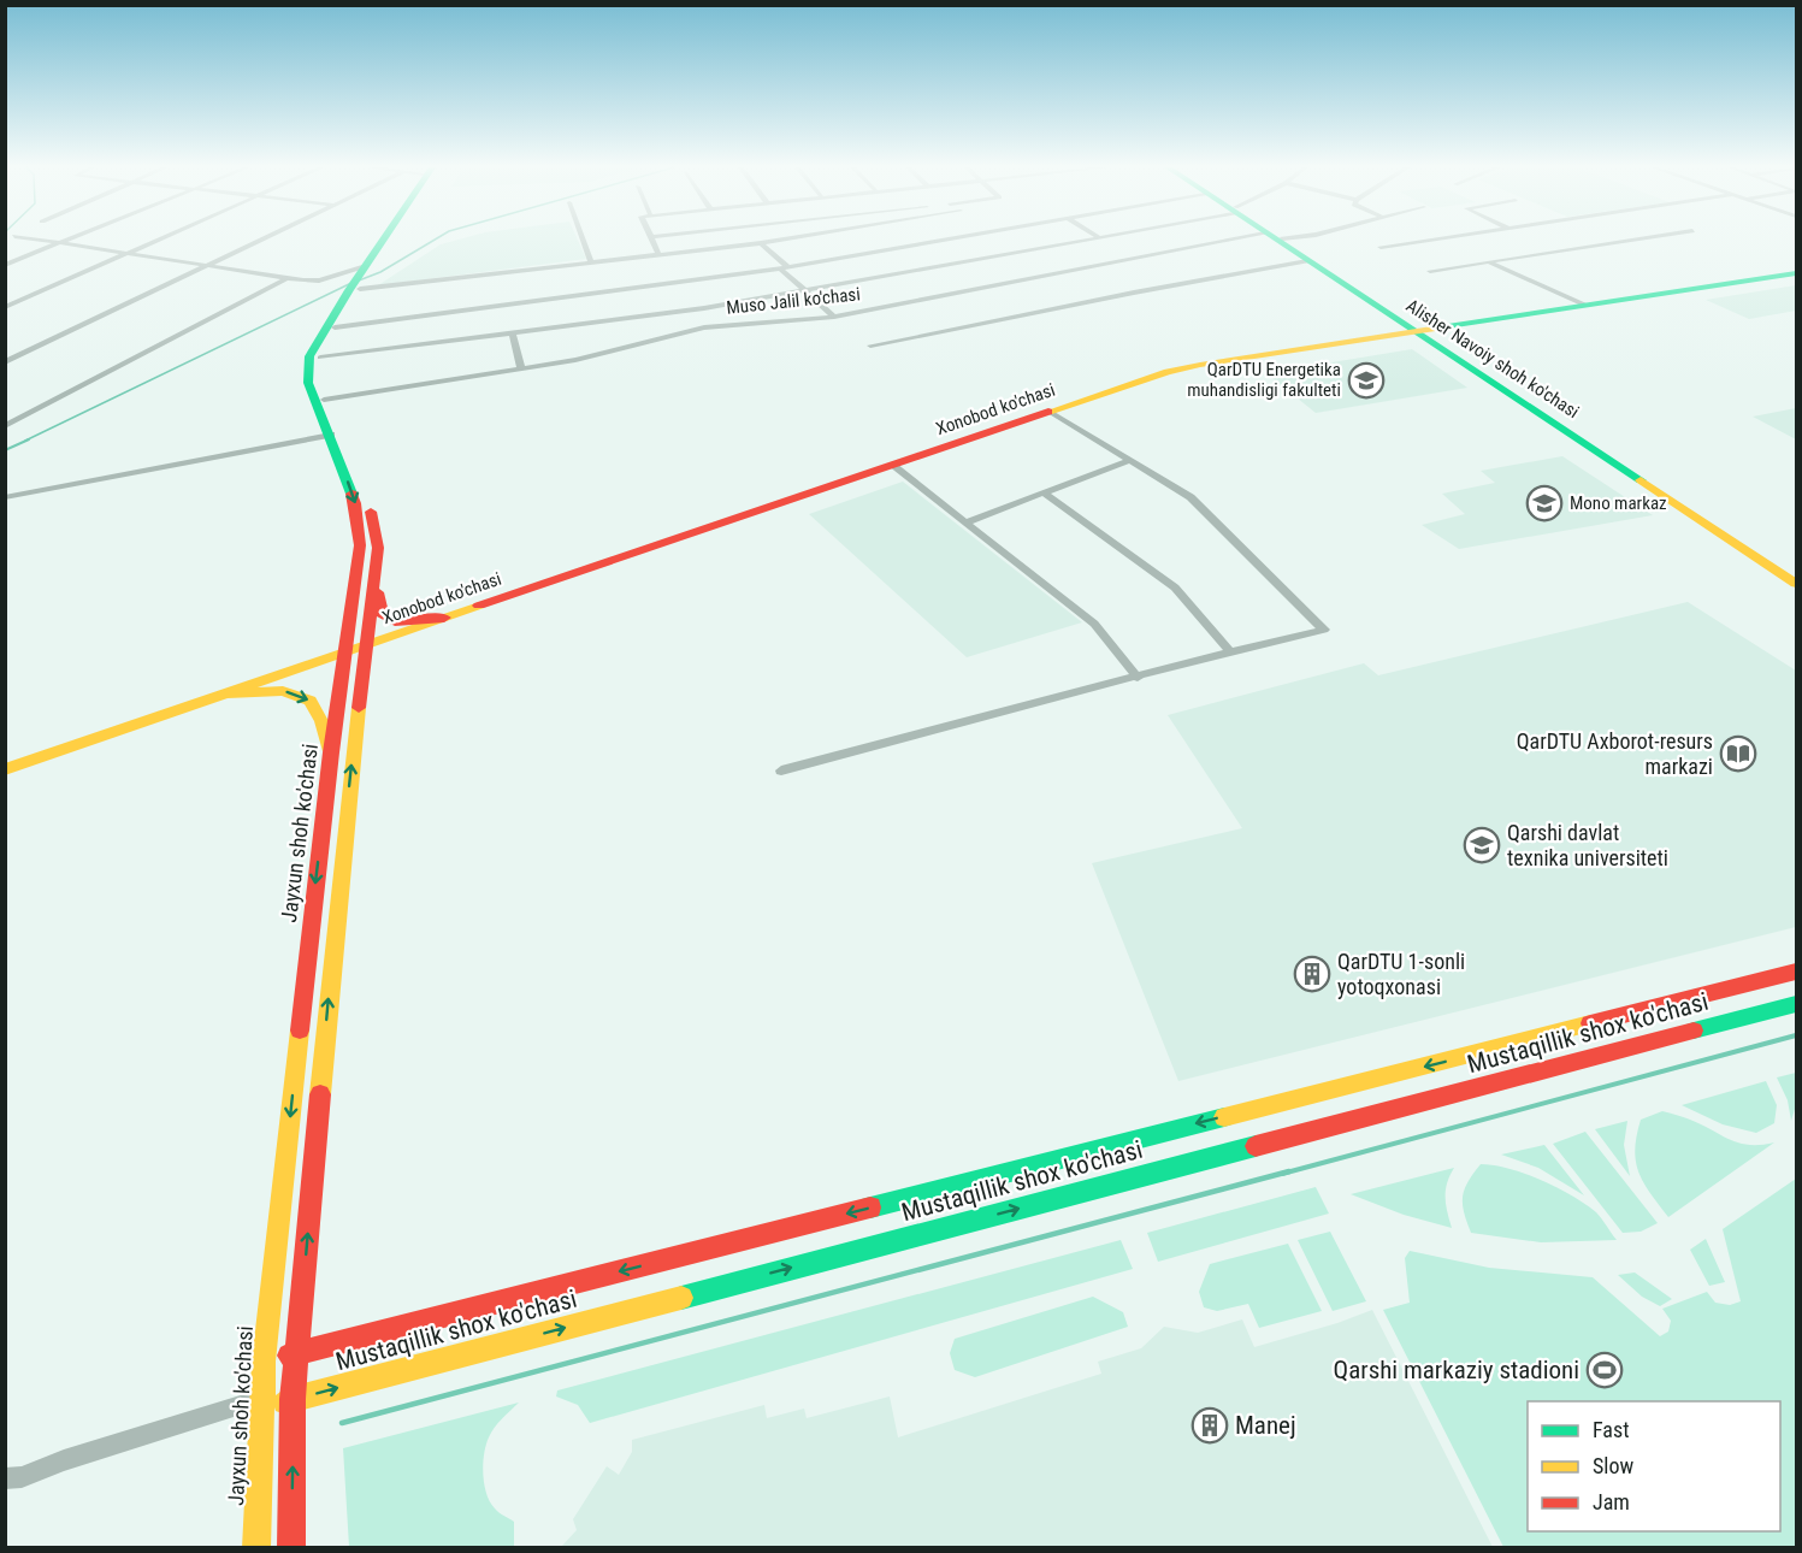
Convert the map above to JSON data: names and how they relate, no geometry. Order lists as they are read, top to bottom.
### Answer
{
  "streets": {
    "main road": [
      "Alisher Navoiy shoh ko'chasi",
      "Xonobod ko'chasi",
      "Jayxun shoh ko'chasi",
      "Mustaqillik shox ko'chasi"
    ],
    "street": ["Muso Jalil ko'chasi"]
  },
  "crossings": [
    ["Muso Jalil ko'chasi", "Jayxun shoh ko'chasi"],
    ["Alisher Navoiy shoh ko'chasi", "Xonobod ko'chasi"],
    ["Xonobod ko'chasi", "Jayxun shoh ko'chasi"],
    ["Jayxun shoh ko'chasi", "Mustaqillik shox ko'chasi"]
  ],
  "places": {
    "school or university": ["QarDTU Energetika muhandisligi fakulteti", "Mono markaz", "Qarshi davlat texnika universiteti"],
    "library": ["QarDTU Axborot-resurs markazi"],
    "building": ["QarDTU 1-sonli yotoqxonasi", "Manej"],
    "sports": ["Qarshi markaziy stadioni"]
  },
  "legend": ["Fast", "Slow", "Jam"]
}
